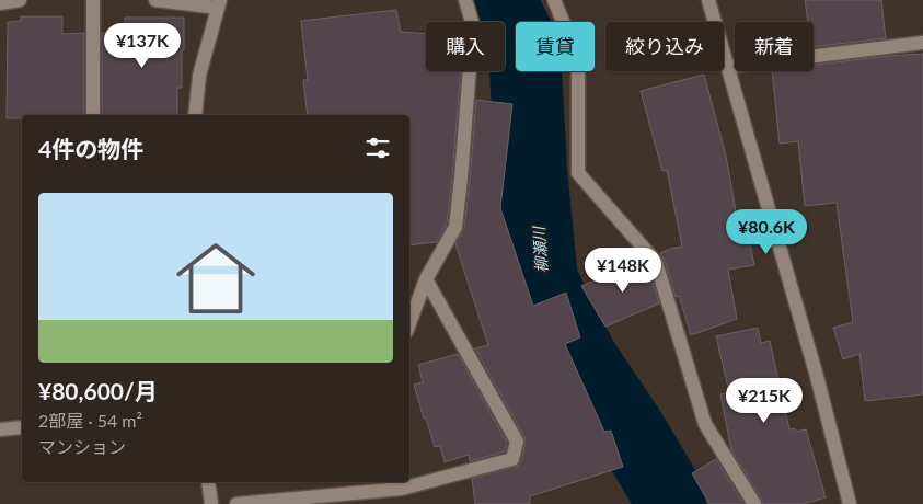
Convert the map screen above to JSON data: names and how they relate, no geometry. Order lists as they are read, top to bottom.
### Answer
{
  "water": ["柳瀬川"],
  "page": {
    "chip": [
      "購入",
      "賃貸",
      "絞り込み",
      "新着"
    ],
    "price": [
      "¥137K",
      "¥80.6K",
      "¥148K",
      "¥215K"
    ],
    "heading": "4件の物件",
    "list": [
      {
        "name": "¥80,600/月",
        "note": "2部屋 · 54 m² · マンション"
      }
    ]
  }
}
